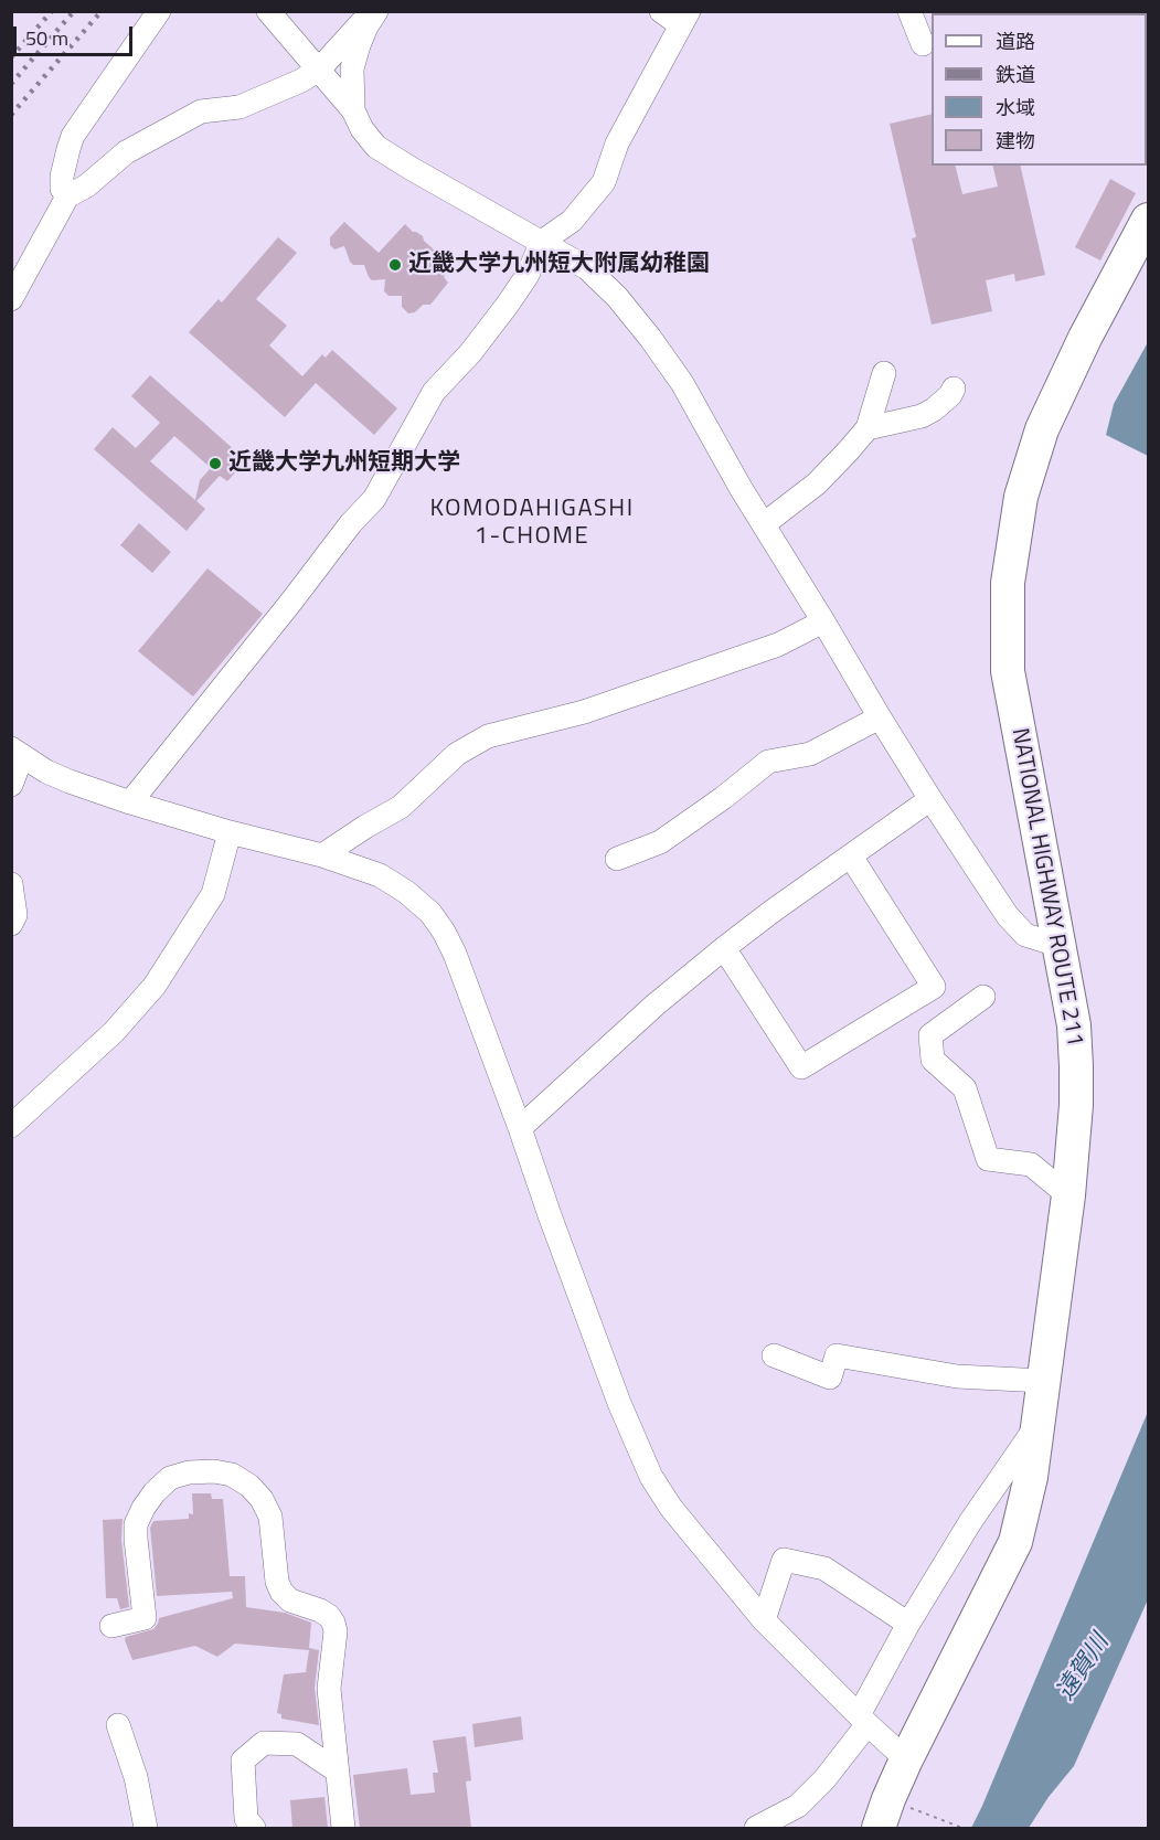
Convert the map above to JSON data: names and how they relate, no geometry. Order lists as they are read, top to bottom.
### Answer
{
  "streets": {
    "highway": ["NATIONAL HIGHWAY ROUTE 211"]
  },
  "districts": ["KOMODAHIGASHI 1-CHOME"],
  "water": ["遠賀川"],
  "places": ["近畿大学九州短大附属幼稚園", "近畿大学九州短期大学"],
  "legend": [
    "道路",
    "鉄道",
    "水域",
    "建物"
  ],
  "scale_bar": "50 m"
}
